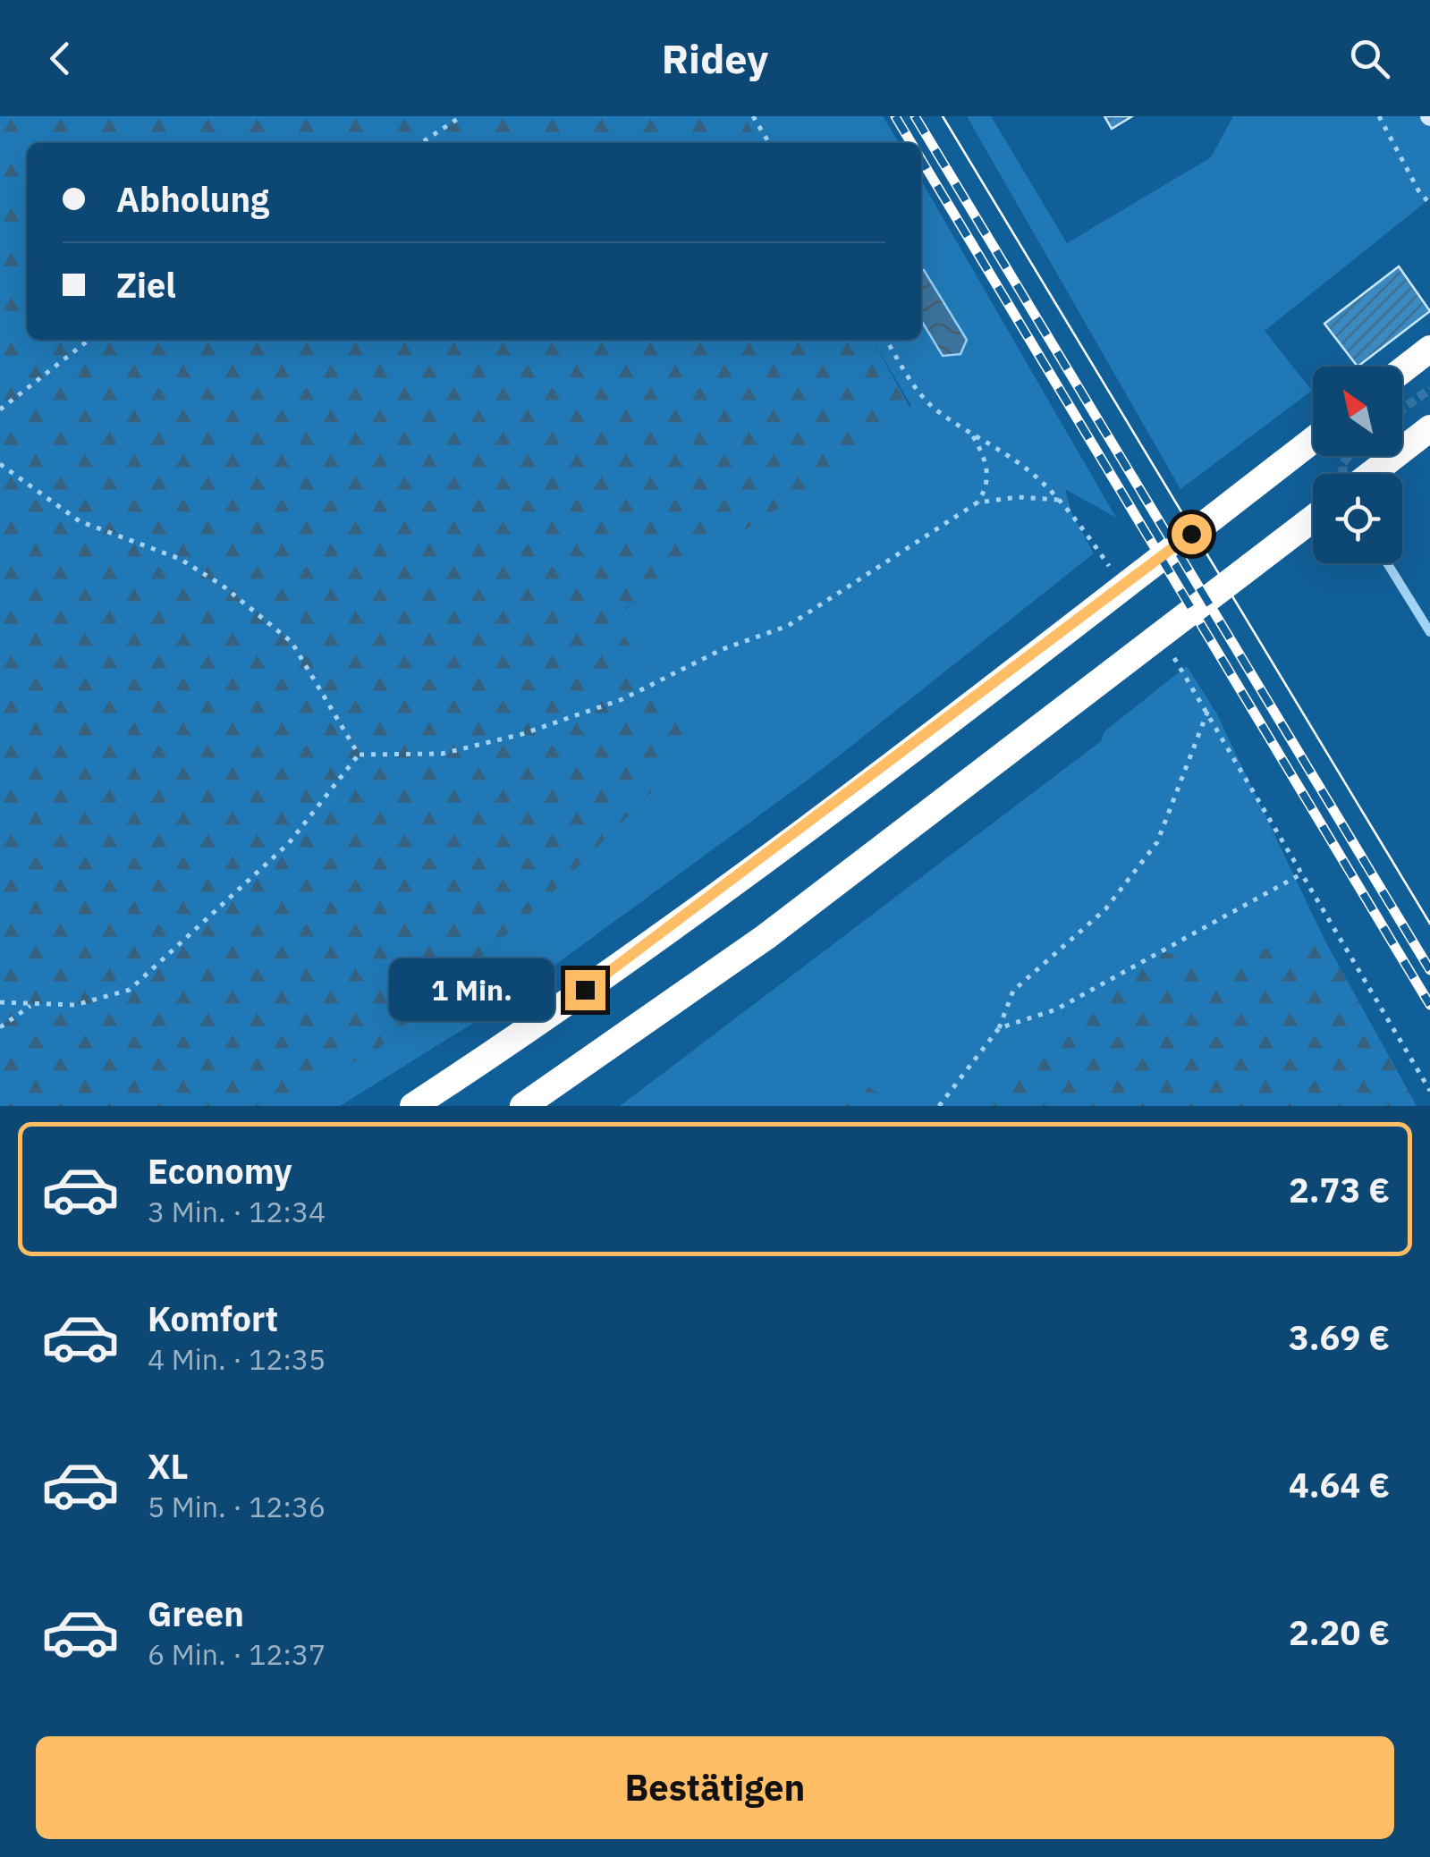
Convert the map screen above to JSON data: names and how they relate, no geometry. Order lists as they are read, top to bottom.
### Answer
{
  "north": "top left",
  "page": {
    "header": "Ridey",
    "banner": ["Abholung", "Ziel"],
    "bubble": "1 Min.",
    "list": [
      {
        "name": "Economy",
        "note": "3 Min. · 12:34",
        "value": "2.73 €"
      },
      {
        "name": "Komfort",
        "note": "4 Min. · 12:35",
        "value": "3.69 €"
      },
      {
        "name": "XL",
        "note": "5 Min. · 12:36",
        "value": "4.64 €"
      },
      {
        "name": "Green",
        "note": "6 Min. · 12:37",
        "value": "2.20 €"
      }
    ],
    "buttons": "Bestätigen"
  }
}
